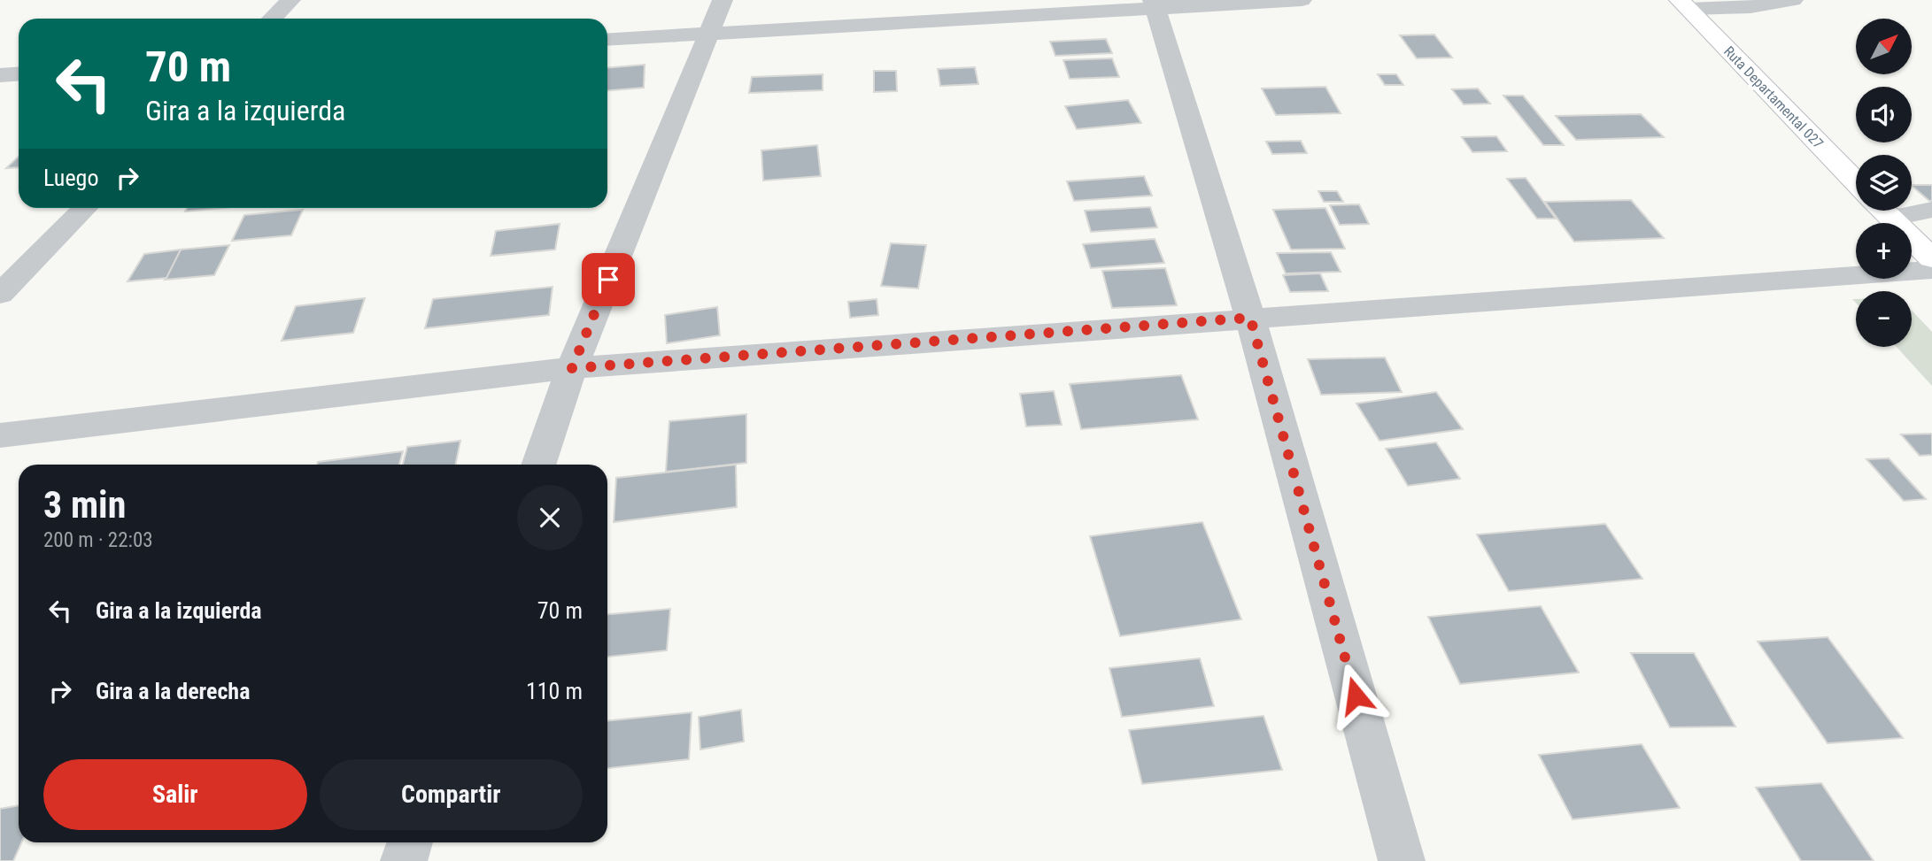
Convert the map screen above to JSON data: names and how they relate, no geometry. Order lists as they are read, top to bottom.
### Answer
{
  "streets": {
    "main road": ["Ruta Departamental 027"]
  },
  "north": "top right",
  "page": {
    "map_buttons": ["+", "−"],
    "turn": ["70 m", "Gira a la izquierda"],
    "then": "Luego",
    "heading": ["3 min", "200 m · 22:03"],
    "list": [
      {
        "name": "Gira a la izquierda",
        "value": "70 m"
      },
      {
        "name": "Gira a la derecha",
        "value": "110 m"
      }
    ],
    "buttons": ["Salir", "Compartir"]
  }
}
